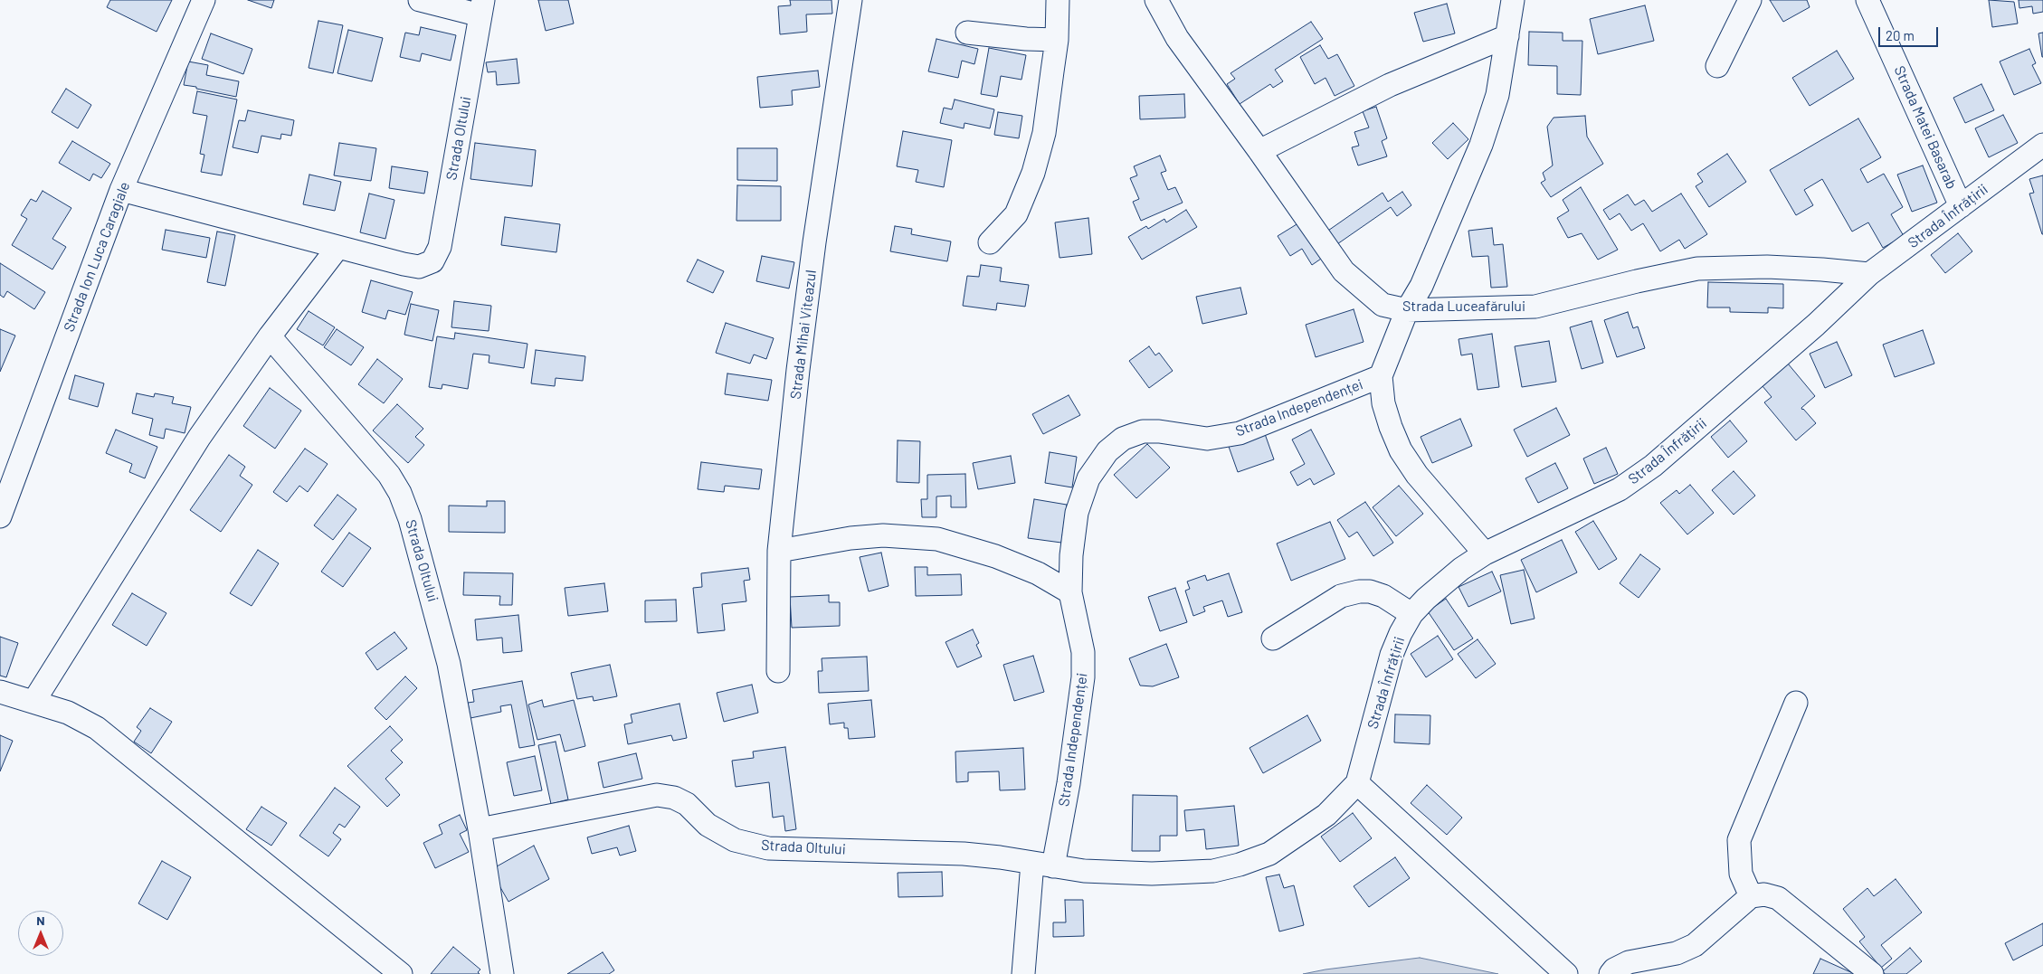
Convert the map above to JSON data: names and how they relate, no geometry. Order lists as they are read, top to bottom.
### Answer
{
  "streets": {
    "street": [
      "Strada Matei Basarab",
      "Strada Oltului",
      "Strada Înfrățirii",
      "Strada Ion Luca Caragiale",
      "Strada Luceafărului",
      "Strada Mihai Viteazul",
      "Strada Independenței"
    ]
  },
  "crossings": [
    ["Strada Matei Basarab", "Strada Înfrățirii"],
    ["Strada Oltului", "Strada Înfrățirii"],
    ["Strada Oltului", "Strada Independenței"],
    ["Strada Înfrățirii", "Strada Luceafărului"],
    ["Strada Înfrățirii", "Strada Independenței"],
    ["Strada Luceafărului", "Strada Independenței"]
  ],
  "scale_bar": "20 m",
  "north": "top"
}
